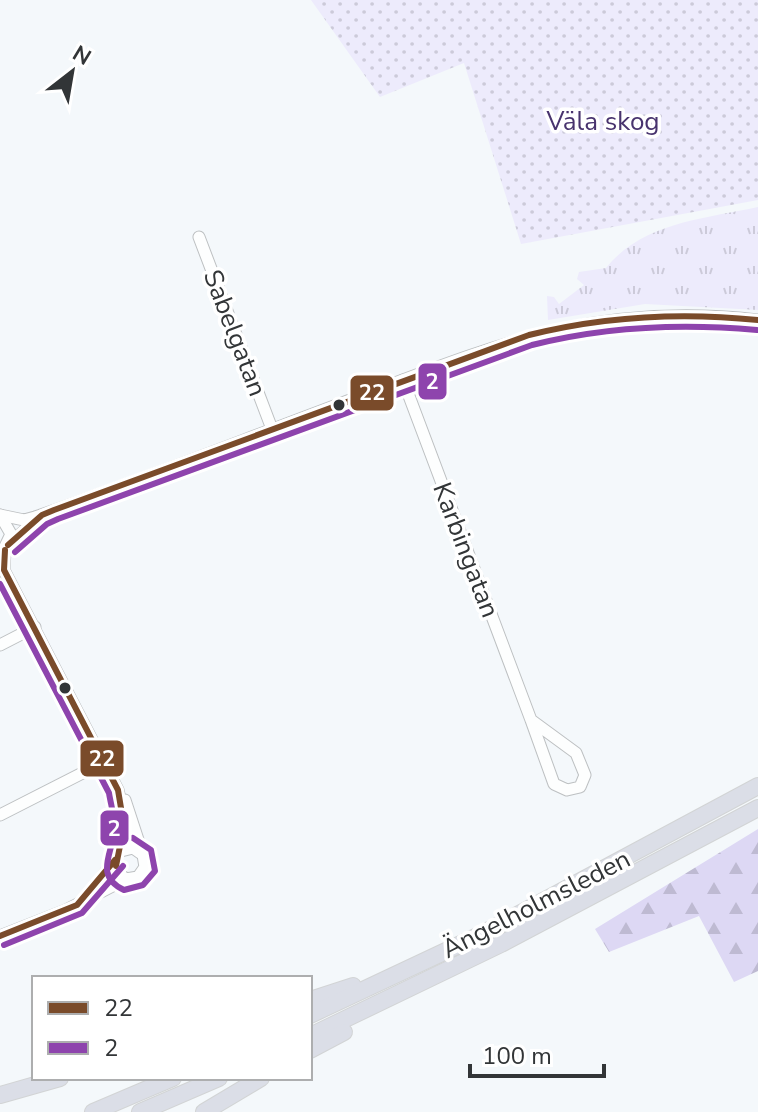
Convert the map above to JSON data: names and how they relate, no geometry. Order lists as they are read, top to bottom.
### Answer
{
  "streets": {
    "highway": ["Ängelholmsleden"],
    "street": ["Sabelgatan", "Karbingatan"]
  },
  "parks": ["Väla skog"],
  "lines": ["transit line 22", "transit line 2"],
  "legend": ["22", "2"],
  "scale_bar": "100 m",
  "north": "top right"
}
